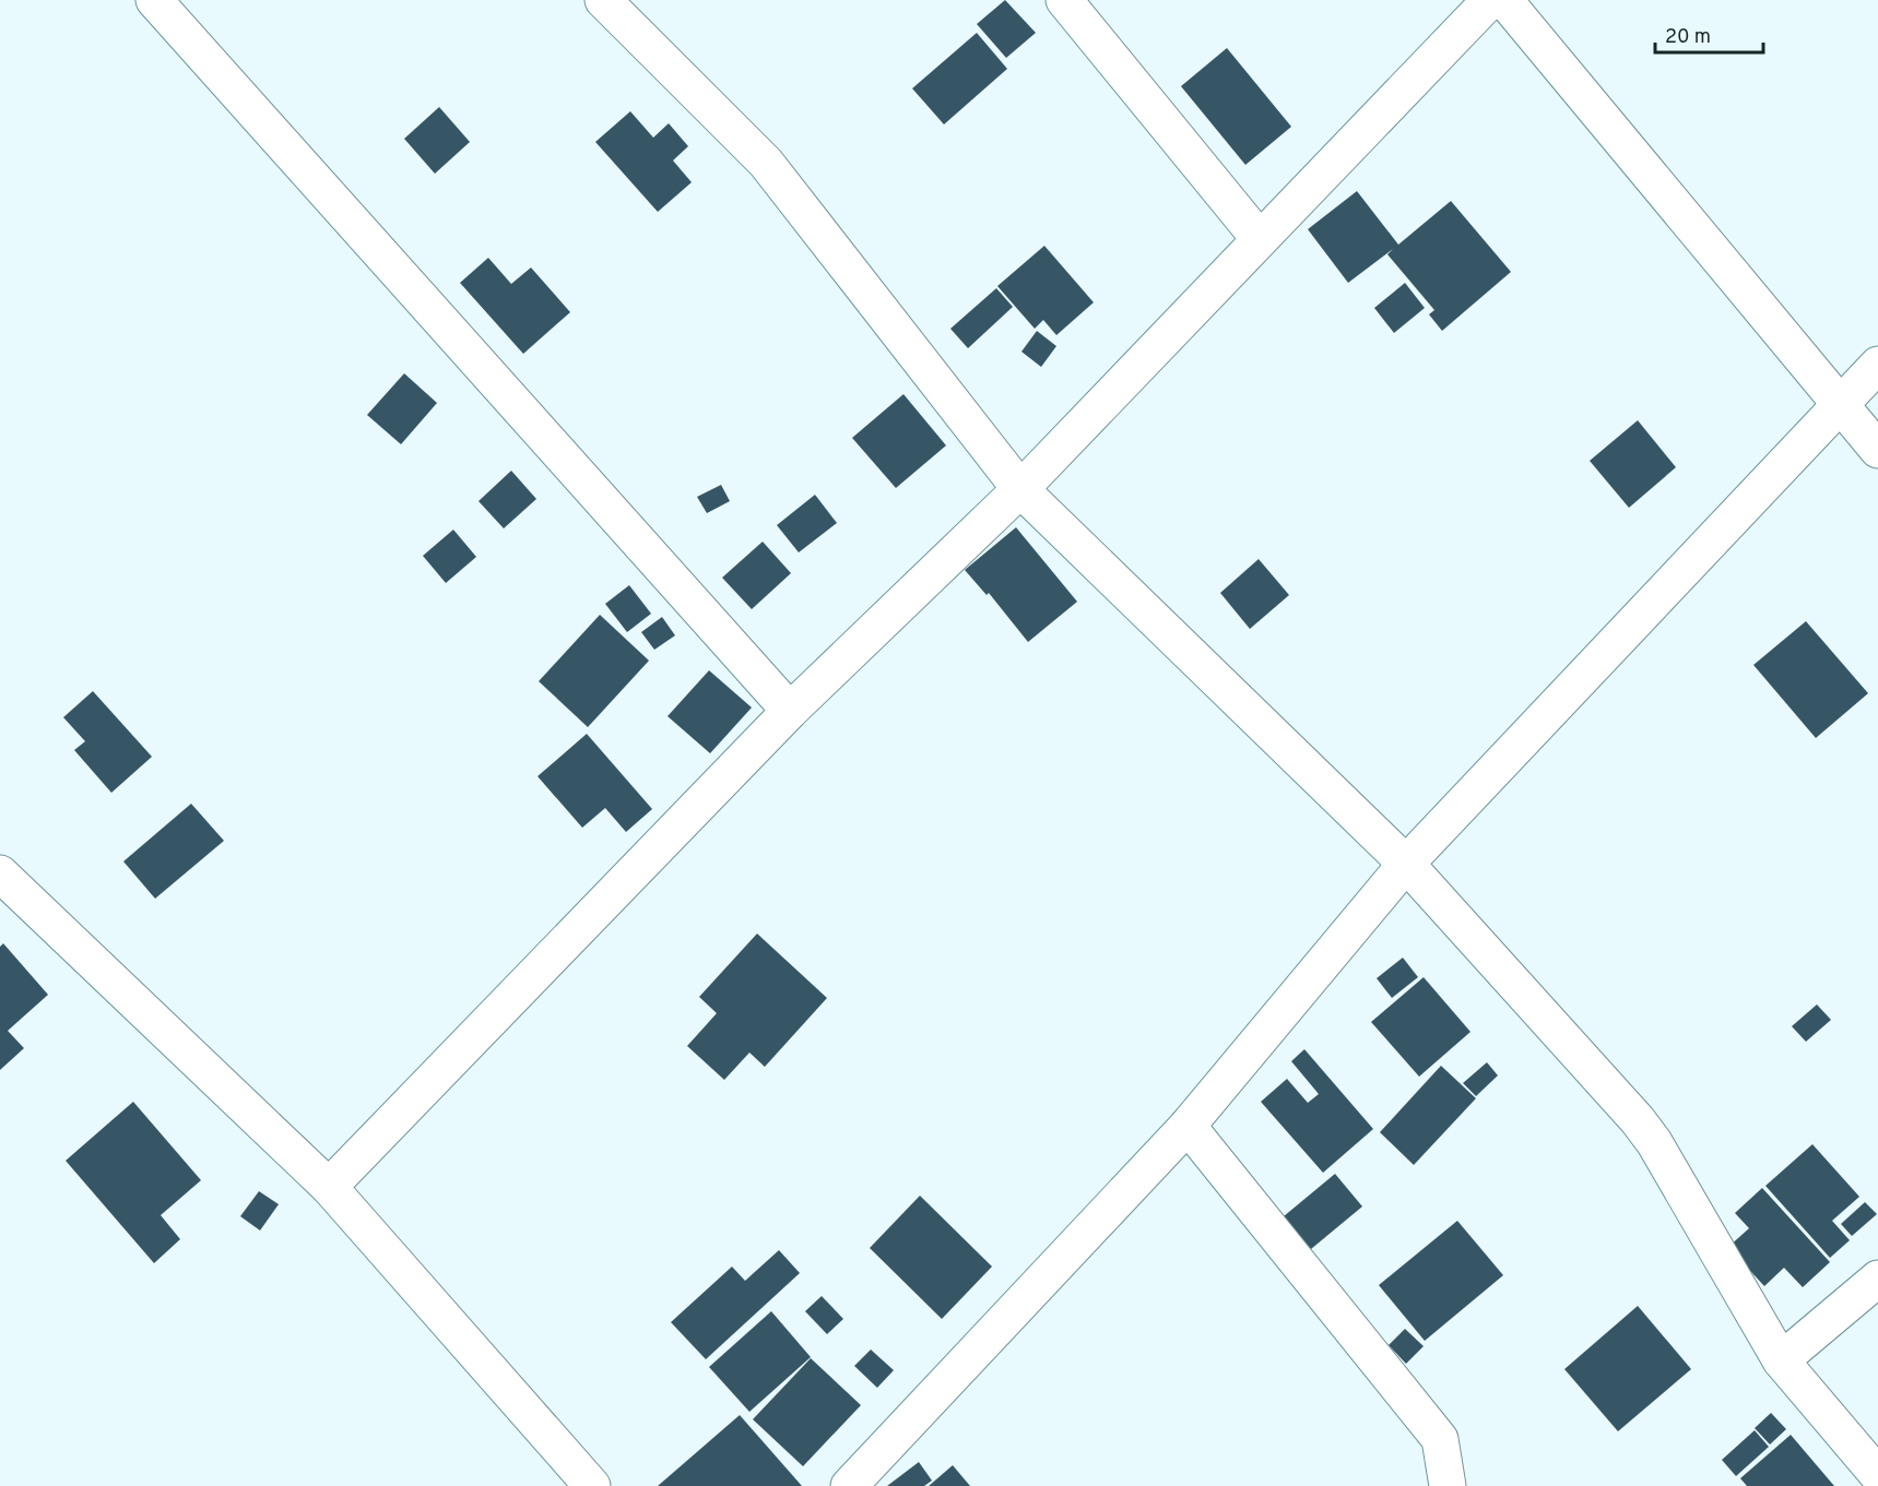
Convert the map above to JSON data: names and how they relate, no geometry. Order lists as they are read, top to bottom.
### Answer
{
  "scale_bar": "20 m"
}
